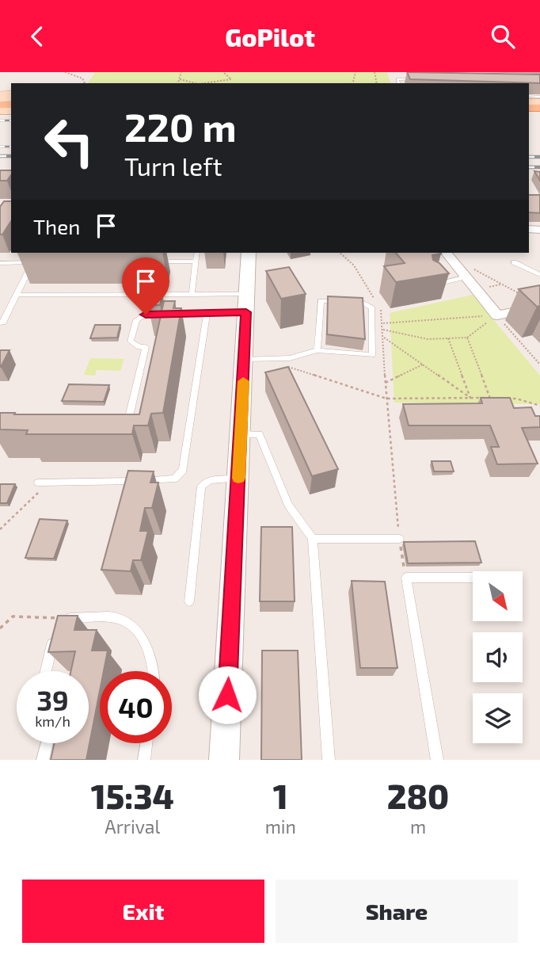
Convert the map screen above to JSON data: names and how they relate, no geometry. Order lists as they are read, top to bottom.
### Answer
{
  "north": "bottom right",
  "page": {
    "header": "GoPilot",
    "turn": ["220 m", "Turn left"],
    "then": "Then",
    "speed": "39 km/h",
    "limit": "40",
    "eta": [
      "15:34",
      "Arrival",
      "1",
      "min",
      "280",
      "m"
    ],
    "buttons": ["Exit", "Share"]
  }
}
